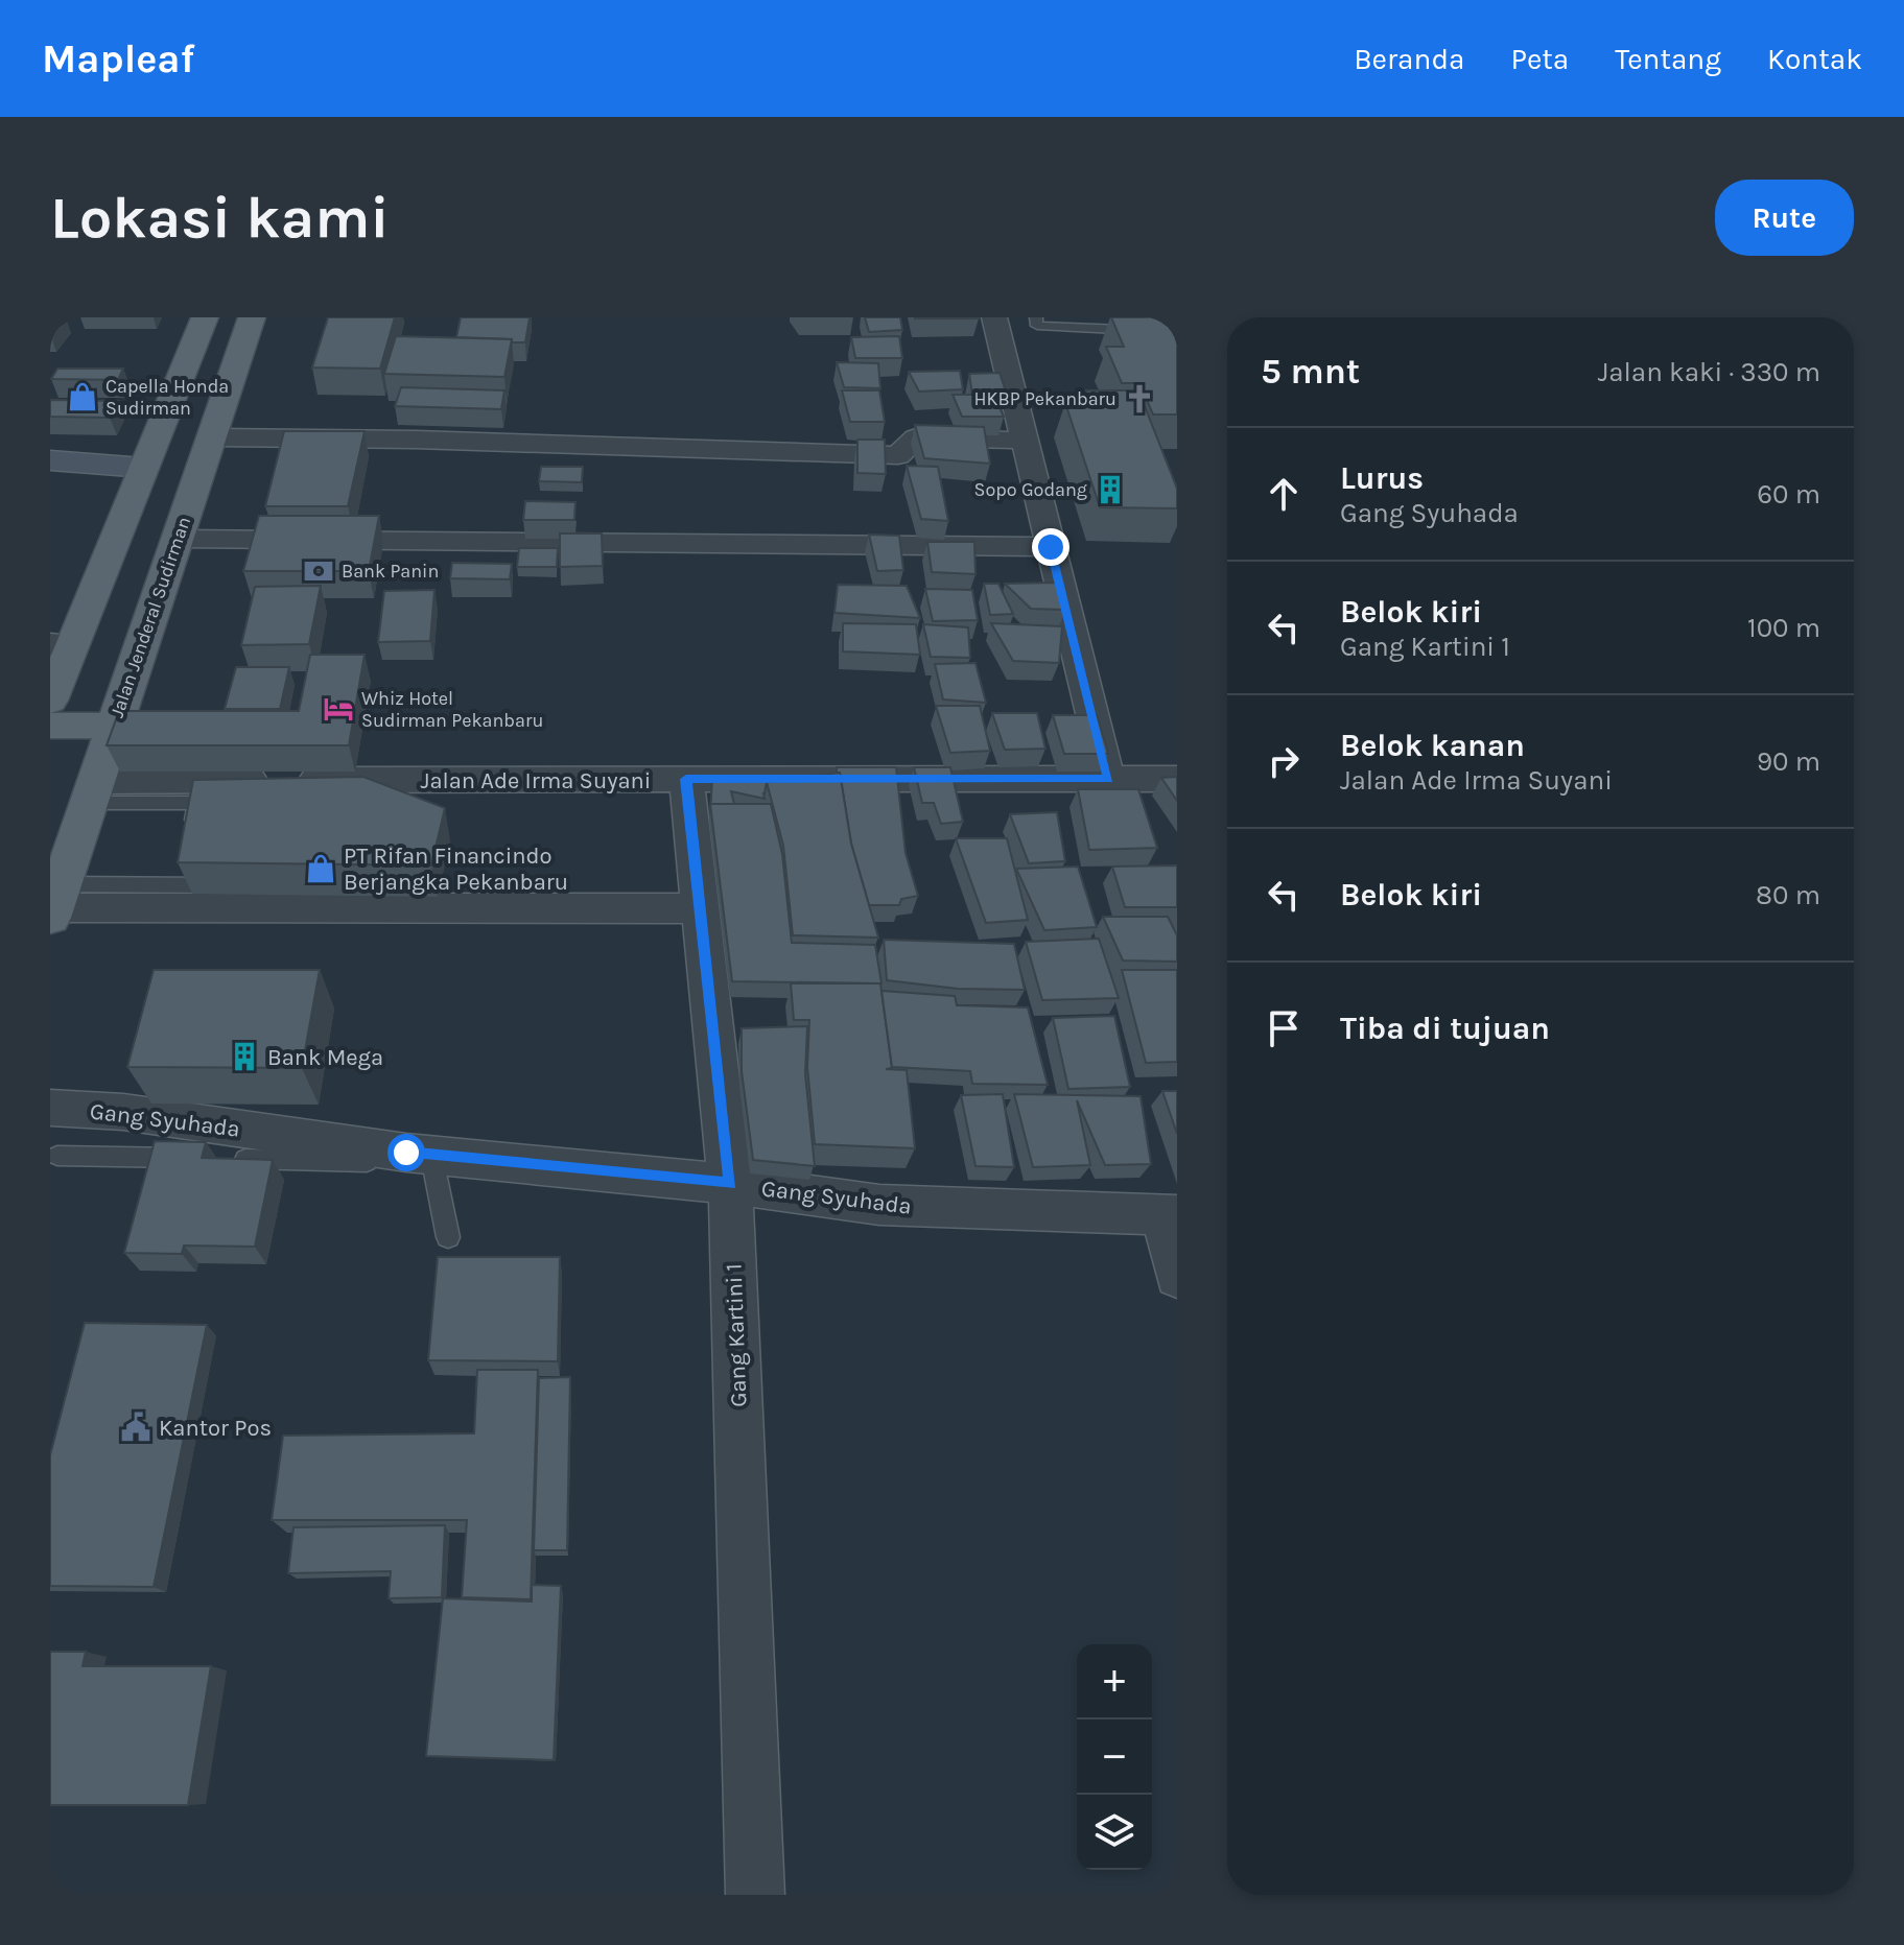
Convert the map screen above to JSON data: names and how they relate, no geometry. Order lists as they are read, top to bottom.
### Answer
{
  "streets": {
    "main road": ["Jalan Jenderal Sudirman"],
    "street": ["Jalan Ade Irma Suyani", "Gang Syuhada", "Gang Kartini 1"]
  },
  "crossings": [
    ["Jalan Jenderal Sudirman", "Jalan Ade Irma Suyani"],
    ["Jalan Ade Irma Suyani", "Gang Kartini 1"],
    ["Gang Syuhada", "Gang Kartini 1"]
  ],
  "places": {
    "shop": ["Capella Honda Sudirman", "PT Rifan Financindo Berjangka Pekanbaru"],
    "church": ["HKBP Pekanbaru"],
    "building": ["Sopo Godang", "Bank Mega"],
    "bank": ["Bank Panin"],
    "hotel": ["Whiz Hotel Sudirman Pekanbaru"],
    "public building": ["Kantor Pos"]
  },
  "page": {
    "header": "Mapleaf",
    "nav": [
      "Beranda",
      "Peta",
      "Tentang",
      "Kontak"
    ],
    "buttons": "Rute",
    "title": "Lokasi kami",
    "heading": ["5 mnt", "Jalan kaki · 330 m"],
    "list": [
      ["Lurus", "Gang Syuhada", "60 m"],
      ["Belok kiri", "Gang Kartini 1", "100 m"],
      ["Belok kanan", "Jalan Ade Irma Suyani", "90 m"],
      ["Belok kiri", "80 m"],
      "Tiba di tujuan"
    ],
    "map_buttons": ["+", "−"]
  }
}
